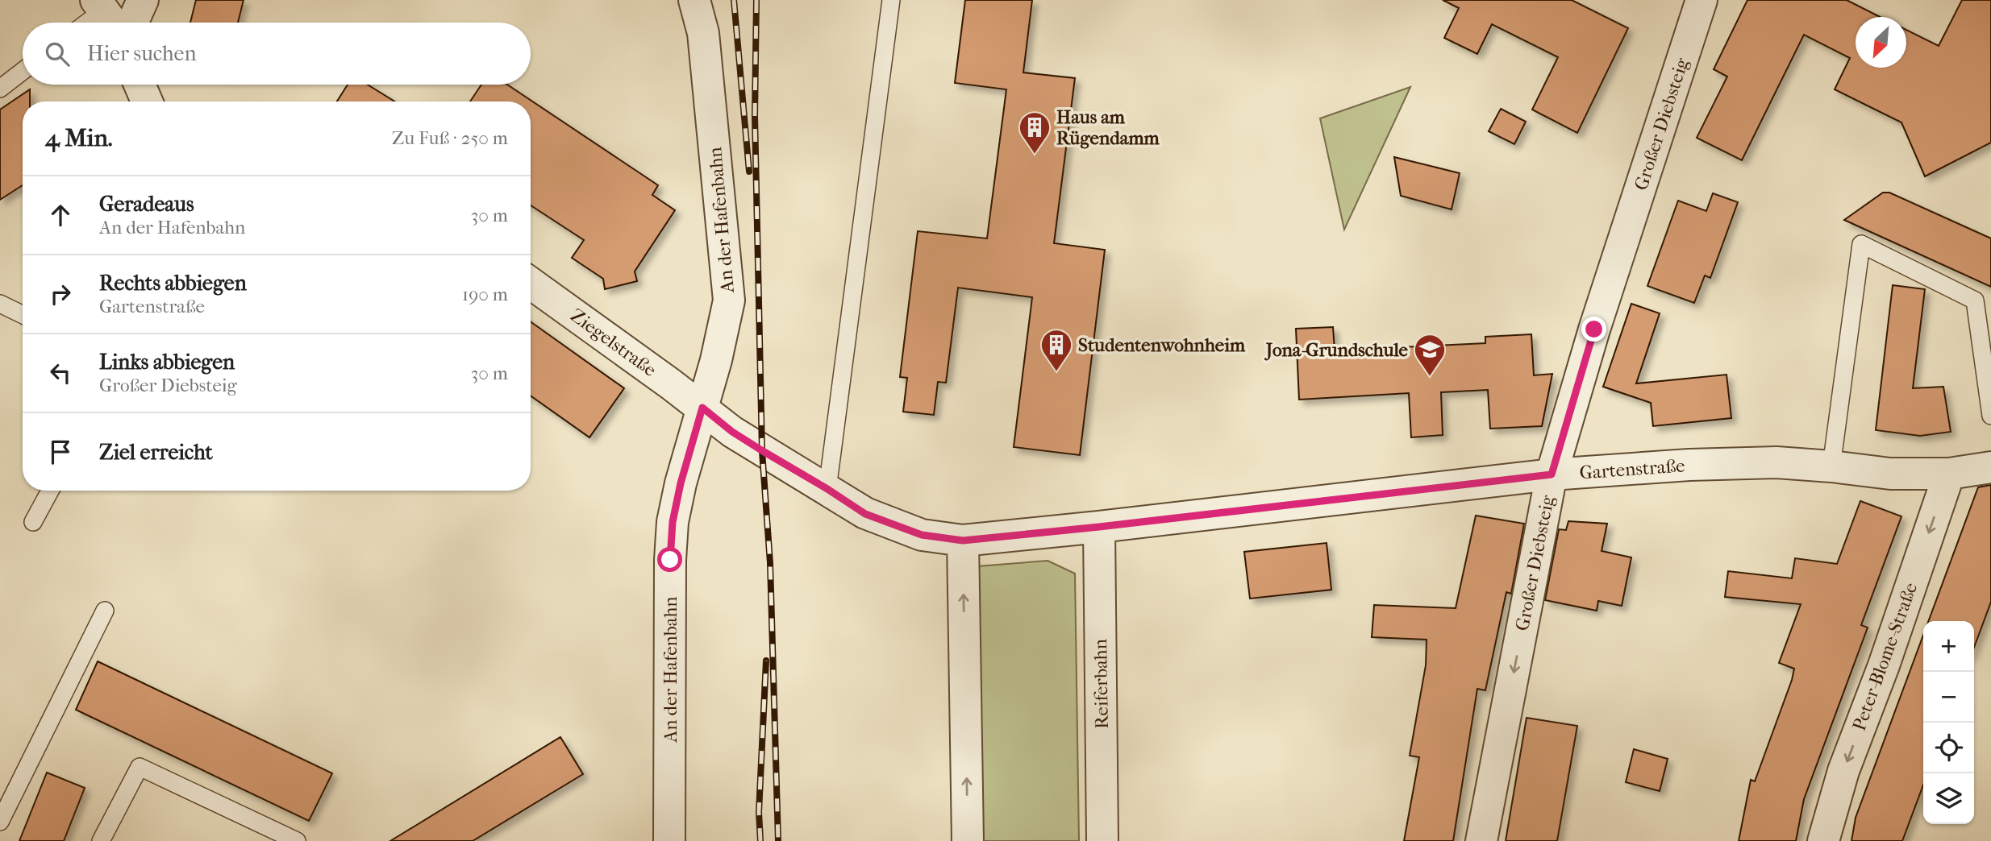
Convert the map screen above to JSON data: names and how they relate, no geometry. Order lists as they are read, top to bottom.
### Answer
{
  "streets": {
    "street": [
      "Großer Diebsteig",
      "An der Hafenbahn",
      "Ziegelstraße",
      "Gartenstraße",
      "Peter-Blome-Straße",
      "Reiferbahn"
    ]
  },
  "crossings": [
    ["Großer Diebsteig", "Gartenstraße"],
    ["An der Hafenbahn", "Ziegelstraße"],
    ["An der Hafenbahn", "Gartenstraße"],
    ["Ziegelstraße", "Gartenstraße"],
    ["Gartenstraße", "Peter-Blome-Straße"],
    ["Gartenstraße", "Reiferbahn"]
  ],
  "one_way": ["Großer Diebsteig", "Peter-Blome-Straße"],
  "places": {
    "building": ["Haus am Rügendamm", "Studentenwohnheim"],
    "school or university": ["Jona-Grundschule"]
  },
  "north": "bottom left",
  "page": {
    "search": "Hier suchen",
    "heading": ["4 Min.", "Zu Fuß · 250 m"],
    "list": [
      ["Geradeaus", "An der Hafenbahn", "30 m"],
      ["Rechts abbiegen", "Gartenstraße", "190 m"],
      ["Links abbiegen", "Großer Diebsteig", "30 m"],
      "Ziel erreicht"
    ],
    "map_buttons": ["+", "−"]
  }
}
